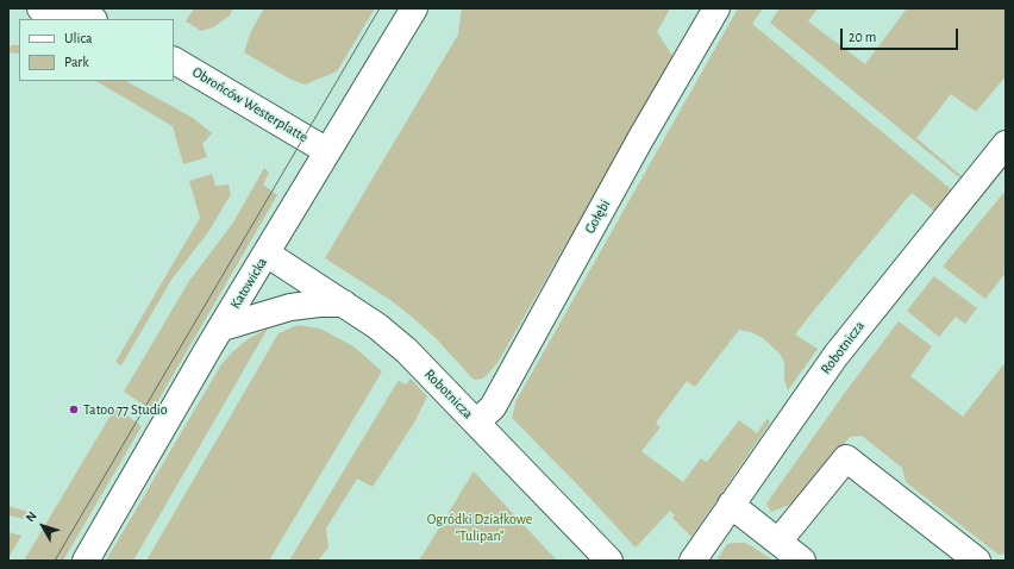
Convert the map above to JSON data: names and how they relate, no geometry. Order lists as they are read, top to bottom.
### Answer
{
  "streets": {
    "street": [
      "Obrońców Westerplatte",
      "Gołębi",
      "Katowicka",
      "Robotnicza"
    ]
  },
  "crossings": [
    ["Obrońców Westerplatte", "Katowicka"],
    ["Gołębi", "Robotnicza"],
    ["Katowicka", "Robotnicza"]
  ],
  "parks": ["Ogródki Działkowe \"Tulipan\""],
  "places": ["Tatoo 77 Studio"],
  "legend": ["Ulica", "Park"],
  "scale_bar": "20 m",
  "north": "top left"
}
